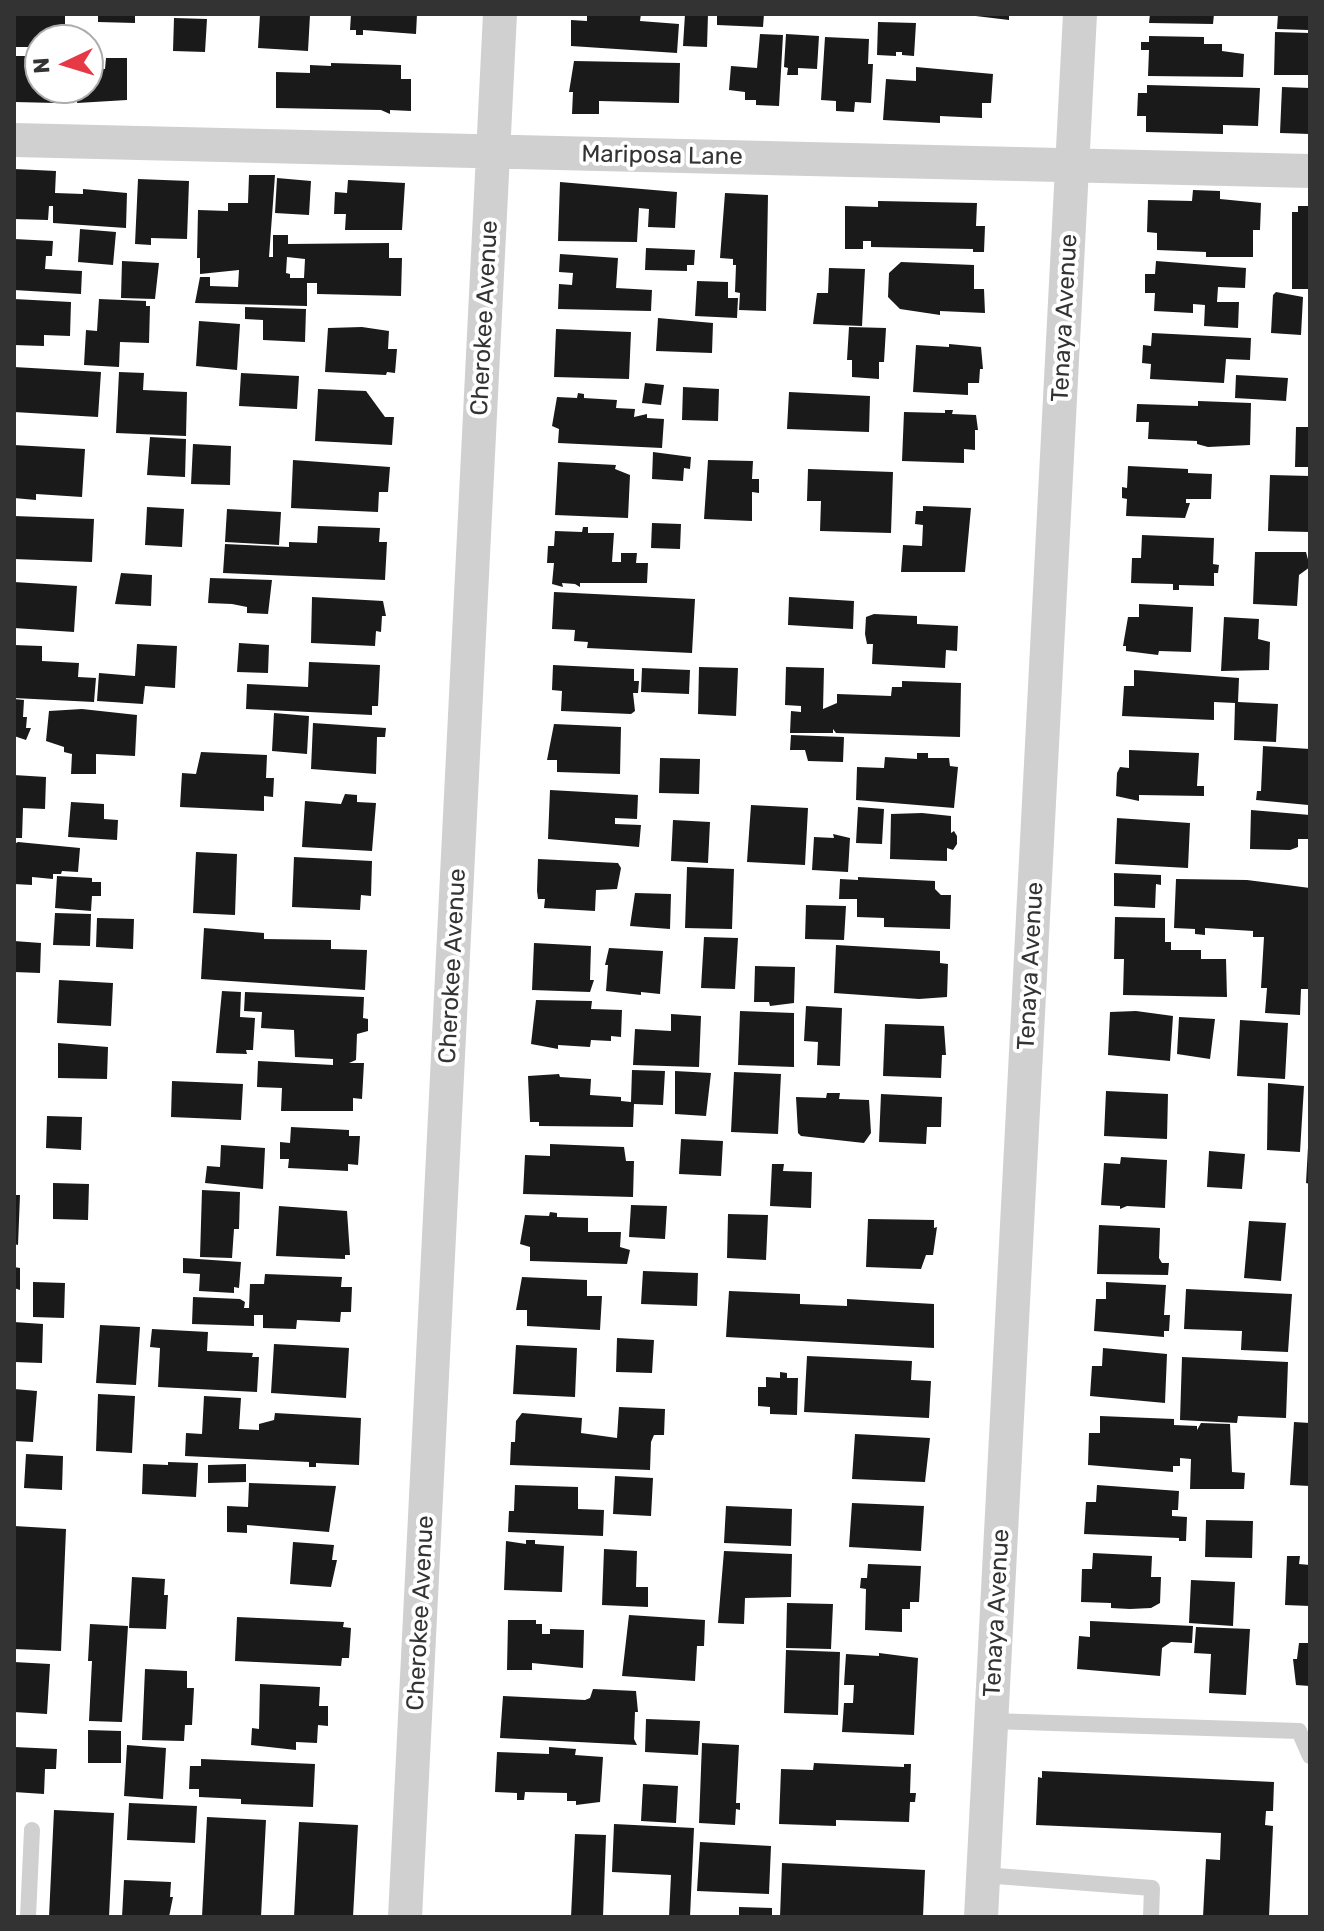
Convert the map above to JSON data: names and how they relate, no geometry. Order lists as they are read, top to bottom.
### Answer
{
  "streets": {
    "street": ["Mariposa Lane", "Cherokee Avenue", "Tenaya Avenue"]
  },
  "crossings": [
    ["Mariposa Lane", "Cherokee Avenue"],
    ["Mariposa Lane", "Tenaya Avenue"]
  ],
  "north": "left"
}
